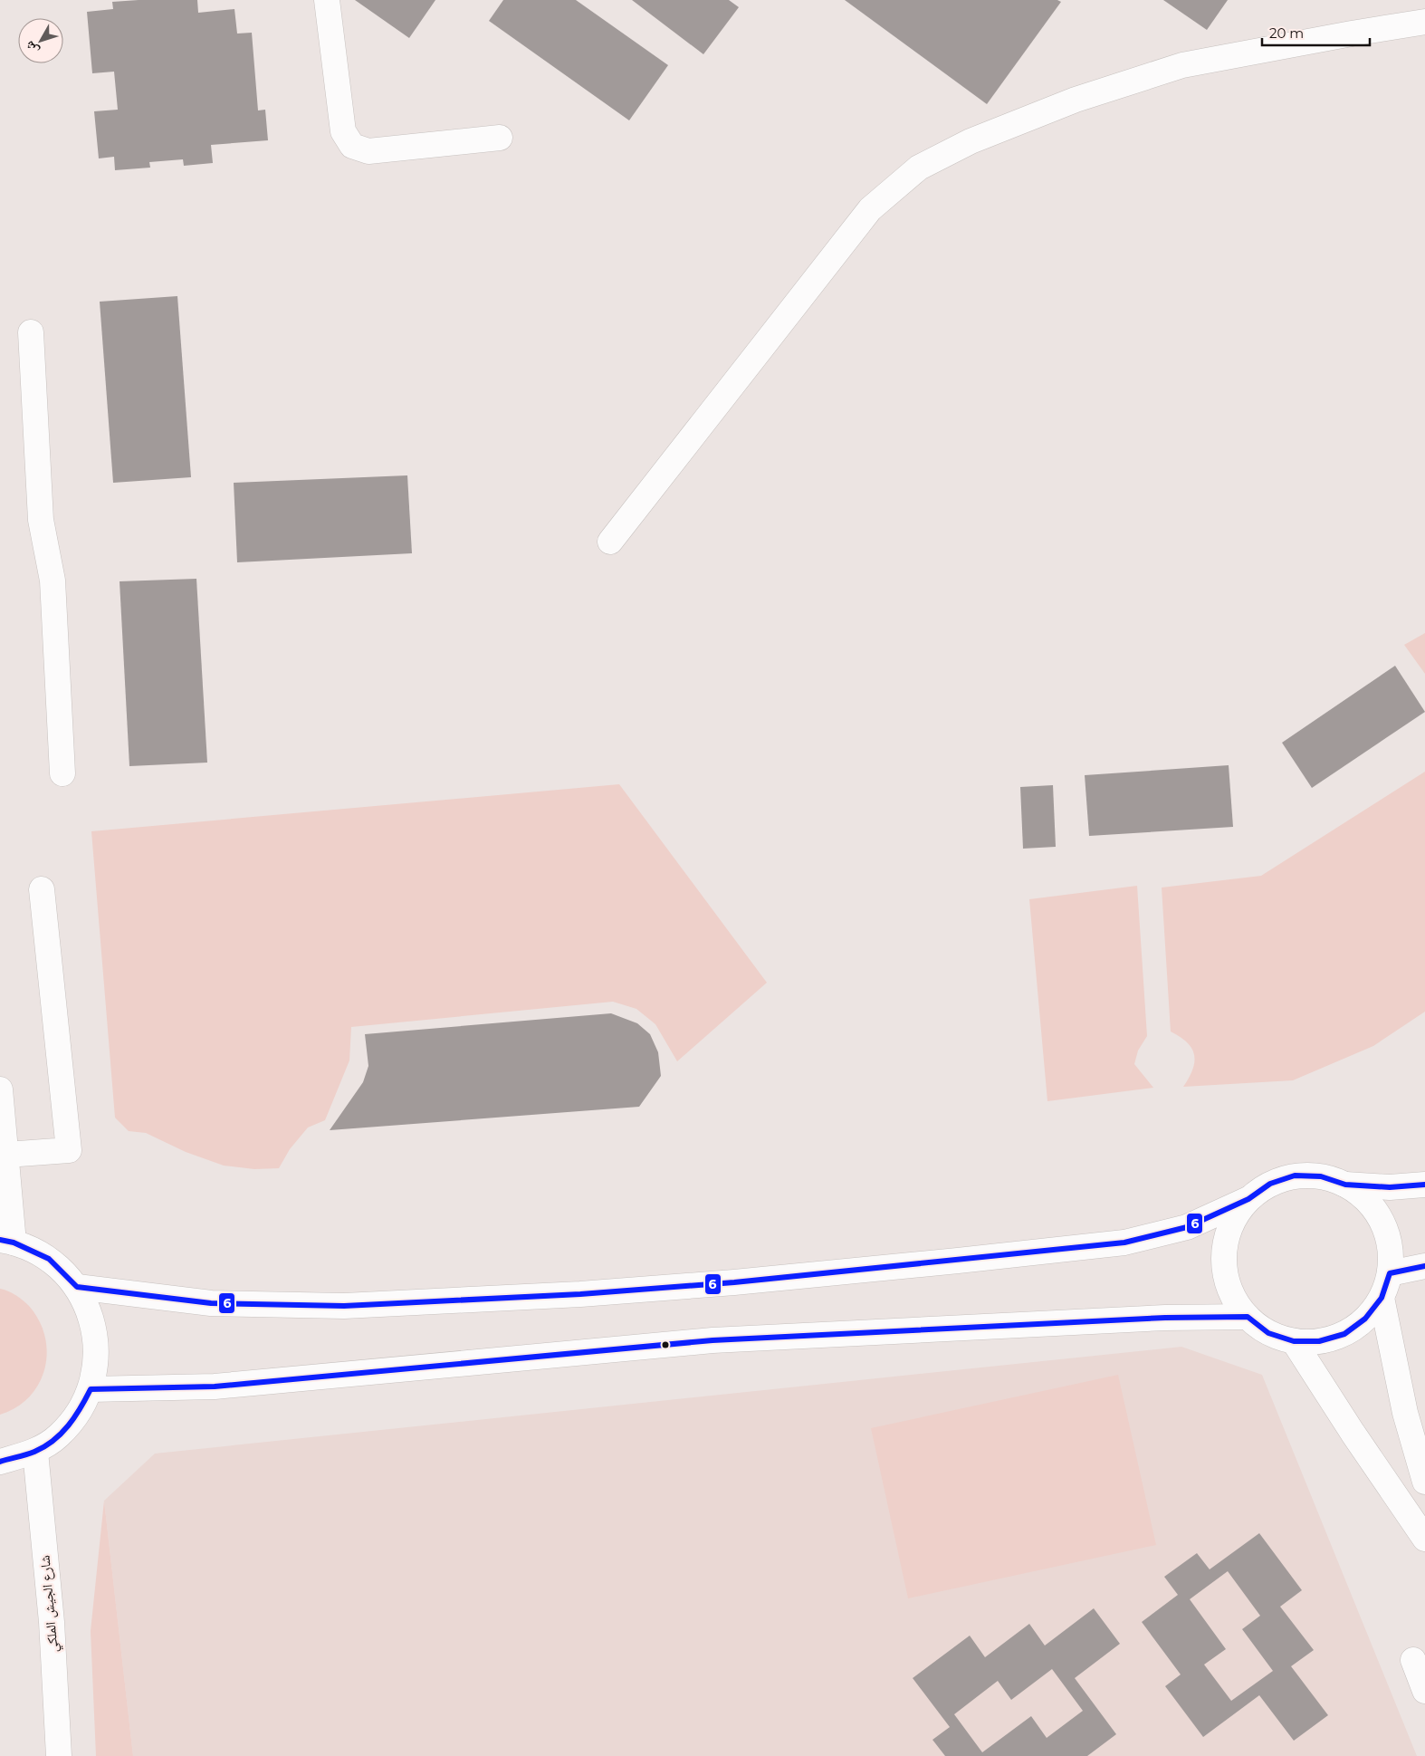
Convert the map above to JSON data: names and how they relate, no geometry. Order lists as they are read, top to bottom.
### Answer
{
  "streets": {
    "street": ["شارع الجيش الملكي"]
  },
  "lines": ["transit line 6"],
  "scale_bar": "20 m",
  "north": "bottom left"
}
